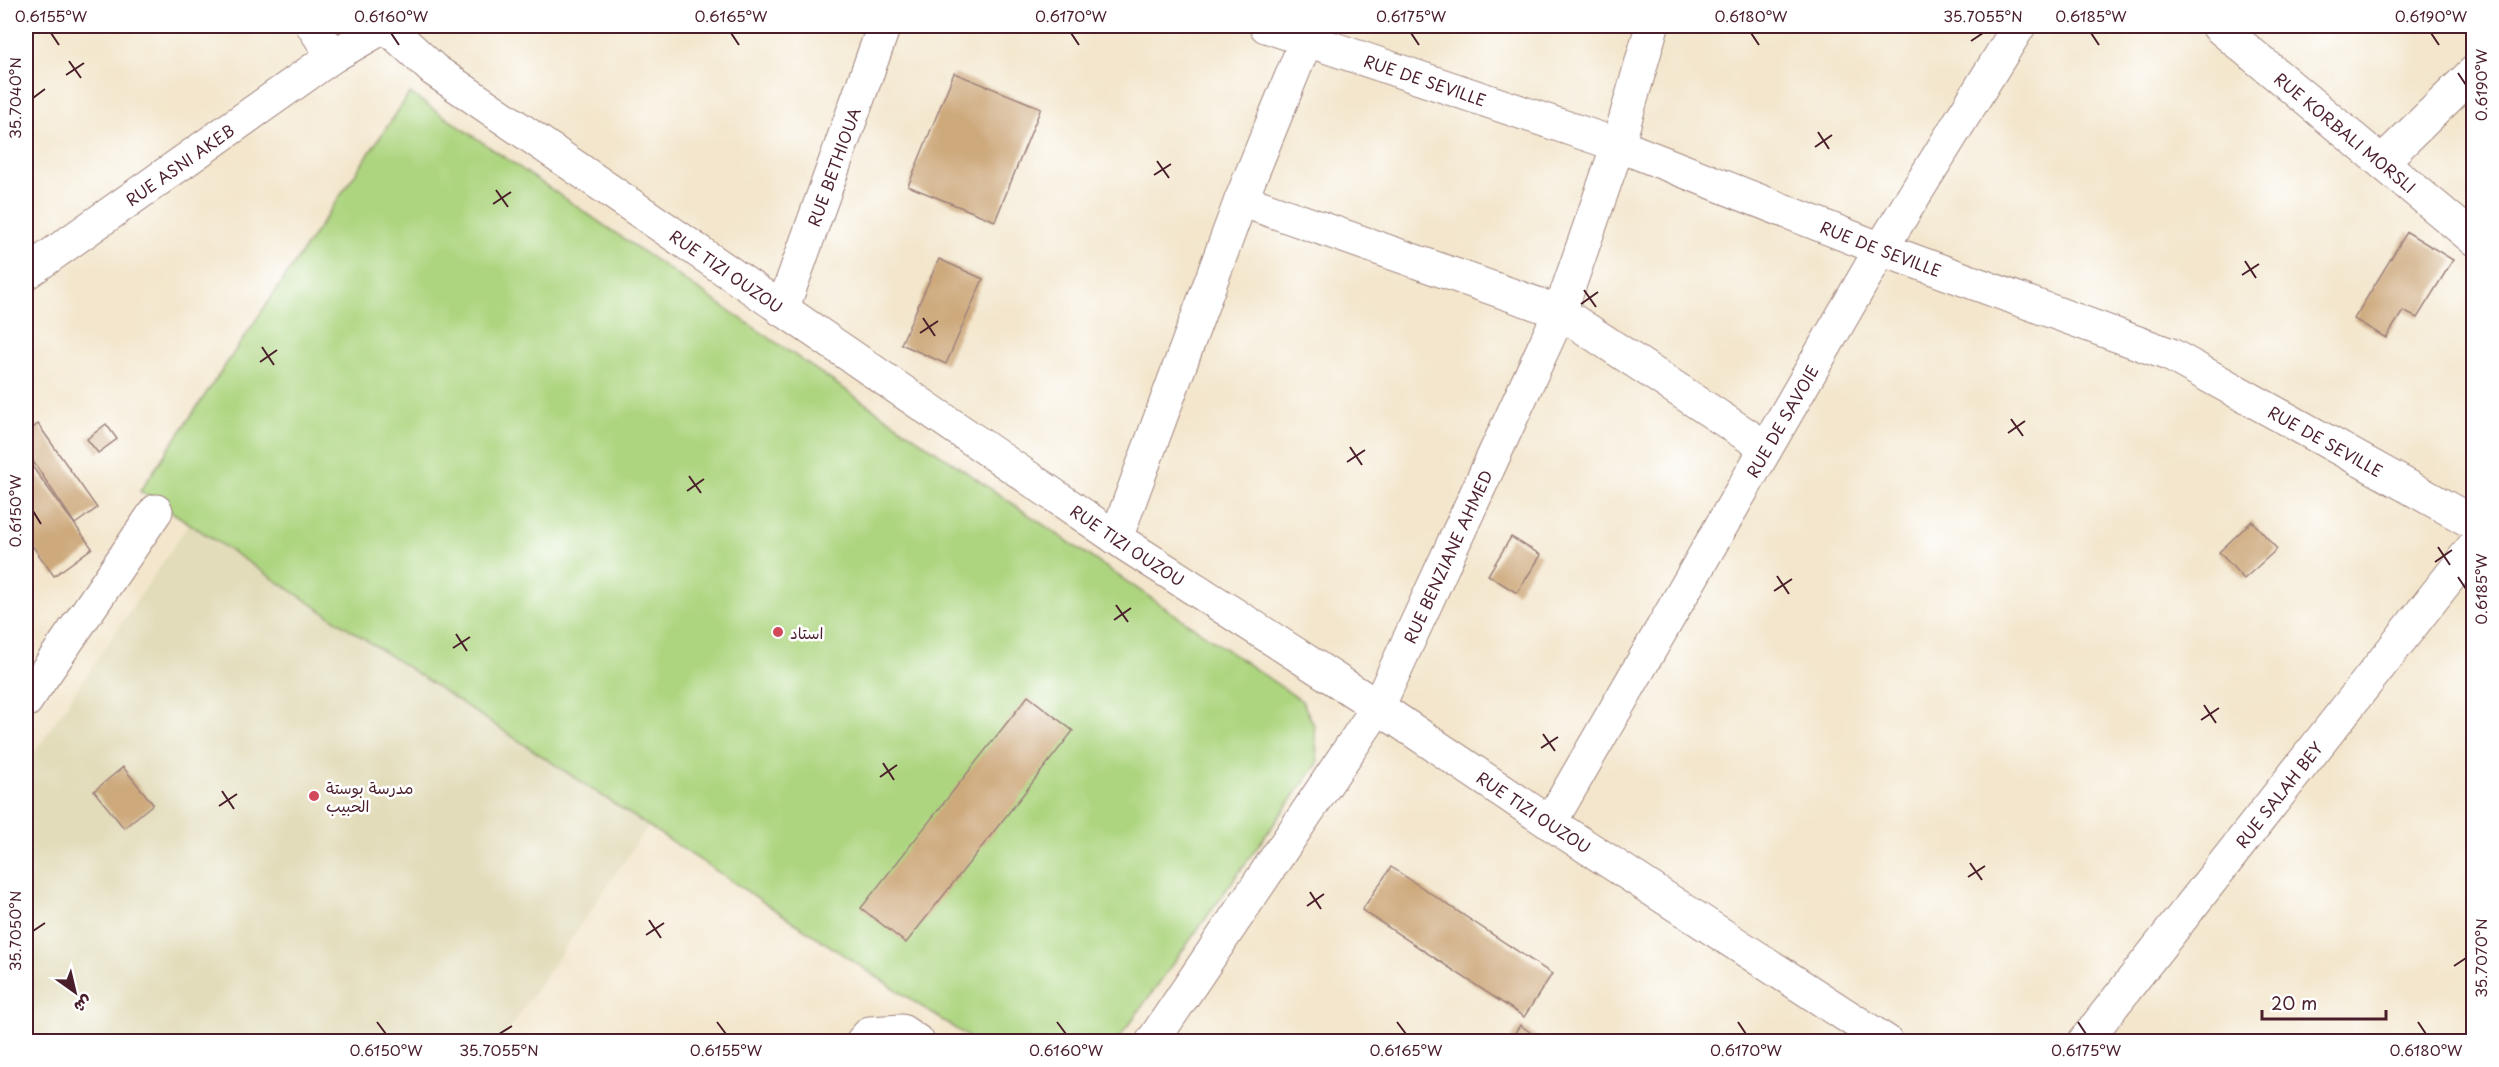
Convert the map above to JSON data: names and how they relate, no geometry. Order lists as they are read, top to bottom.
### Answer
{
  "streets": {
    "street": [
      "RUE DE SEVILLE",
      "RUE KORBALI MORSLI",
      "RUE ASNI AKEB",
      "RUE BETHIOUA",
      "RUE TIZI OUZOU",
      "RUE DE SAVOIE",
      "RUE BENZIANE AHMED",
      "RUE SALAH BEY"
    ]
  },
  "crossings": [
    ["RUE DE SEVILLE", "RUE DE SAVOIE"],
    ["RUE DE SEVILLE", "RUE BENZIANE AHMED"],
    ["RUE ASNI AKEB", "RUE TIZI OUZOU"],
    ["RUE BETHIOUA", "RUE TIZI OUZOU"],
    ["RUE TIZI OUZOU", "RUE DE SAVOIE"],
    ["RUE TIZI OUZOU", "RUE BENZIANE AHMED"]
  ],
  "places": ["استاد", "مدرسة بوستة الحبيب"],
  "scale_bar": "20 m",
  "north": "bottom right",
  "coordinates": [
    "0.6155°W",
    "0.6160°W",
    "0.6165°W",
    "0.6170°W",
    "0.6175°W",
    "0.6180°W",
    "35.7055°N",
    "0.6185°W",
    "0.6190°W",
    "35.7040°N",
    "0.6150°W",
    "35.7050°N",
    "35.7070°N"
  ]
}
